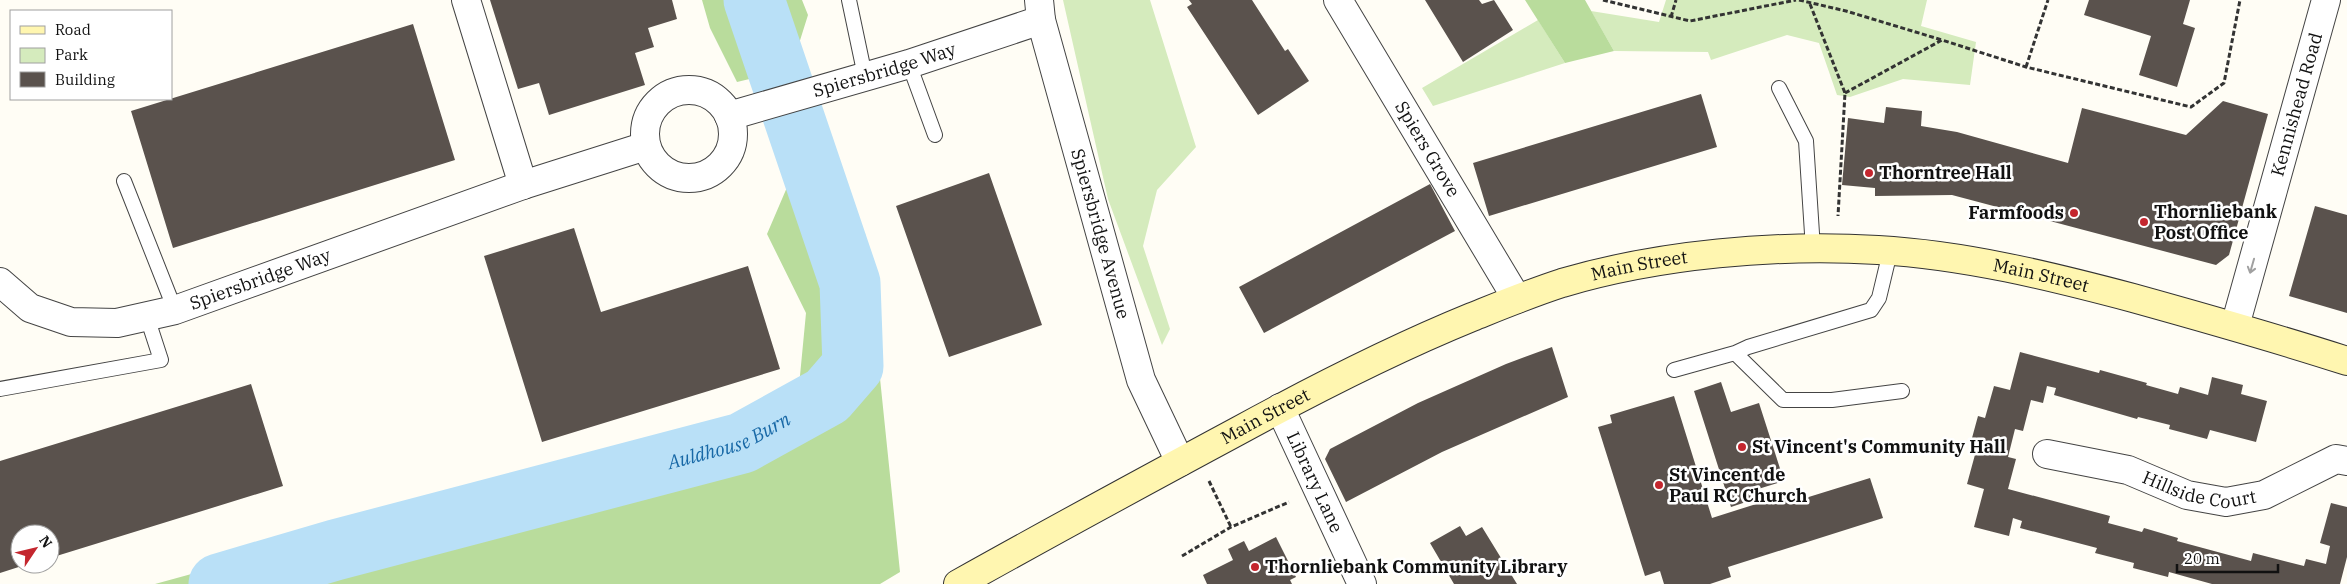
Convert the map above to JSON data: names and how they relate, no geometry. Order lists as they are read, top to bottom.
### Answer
{
  "streets": {
    "main road": ["Main Street"],
    "street": [
      "Spiersbridge Way",
      "Kennishead Road",
      "Spiers Grove",
      "Spiersbridge Avenue",
      "Library Lane",
      "Hillside Court"
    ]
  },
  "crossings": [
    ["Spiersbridge Way", "Spiersbridge Avenue"],
    ["Kennishead Road", "Main Street"],
    ["Spiers Grove", "Main Street"],
    ["Spiersbridge Avenue", "Main Street"],
    ["Main Street", "Library Lane"]
  ],
  "one_way": ["Kennishead Road"],
  "water": ["Auldhouse Burn"],
  "places": [
    "Thorntree Hall",
    "Farmfoods",
    "Thornliebank Post Office",
    "St Vincent's Community Hall",
    "St Vincent de Paul RC Church",
    "Thornliebank Community Library"
  ],
  "legend": ["Road", "Park", "Building"],
  "scale_bar": "20 m",
  "north": "top right"
}
